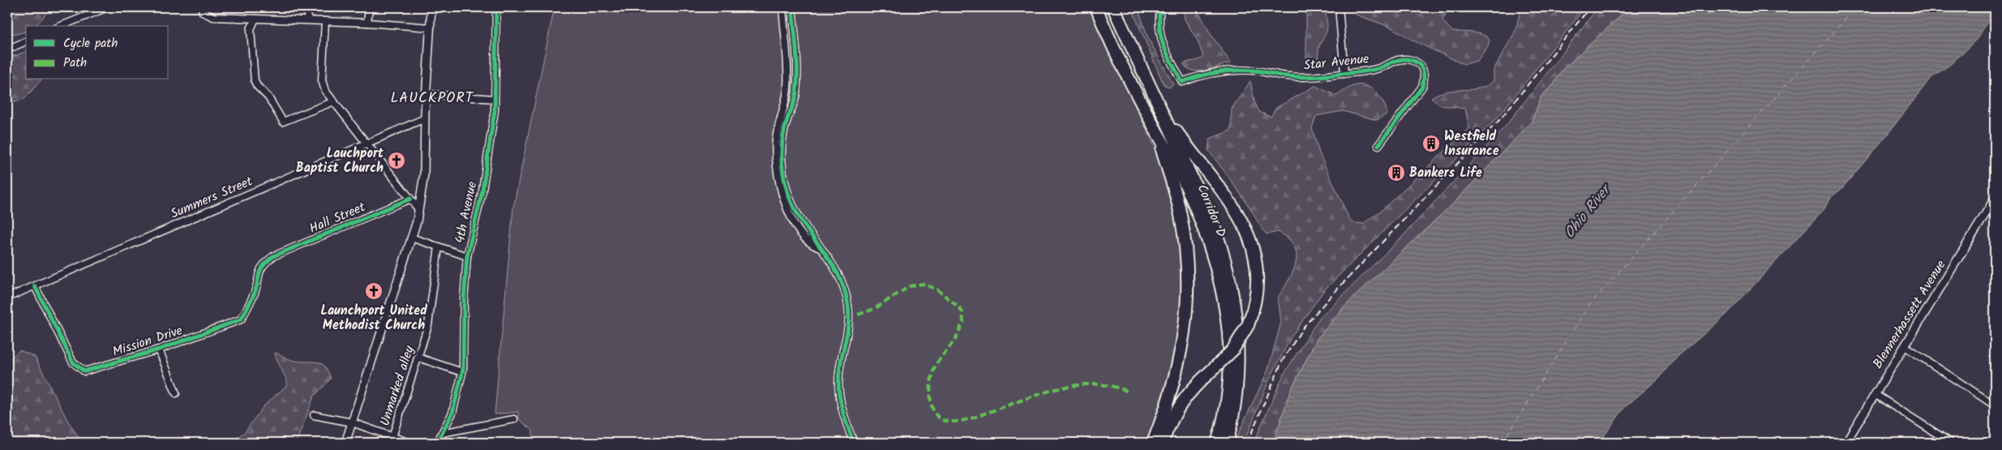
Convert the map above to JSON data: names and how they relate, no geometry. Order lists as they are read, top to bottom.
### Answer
{
  "streets": {
    "highway": ["Corridor D"],
    "street": [
      "Star Avenue",
      "Summers Street",
      "4th Avenue",
      "Hall Street",
      "Blennerhassett Avenue",
      "Mission Drive",
      "Unmarked alley"
    ]
  },
  "crossings": [
    ["Summers Street", "Mission Drive"],
    ["Hall Street", "Mission Drive"]
  ],
  "districts": ["LAUCKPORT"],
  "water": ["Ohio River"],
  "places": {
    "building": ["Westfield Insurance", "Bankers Life"],
    "church": ["Lauchport Baptist Church", "Launchport United Methodist Church"]
  },
  "legend": ["Cycle path", "Path"]
}
